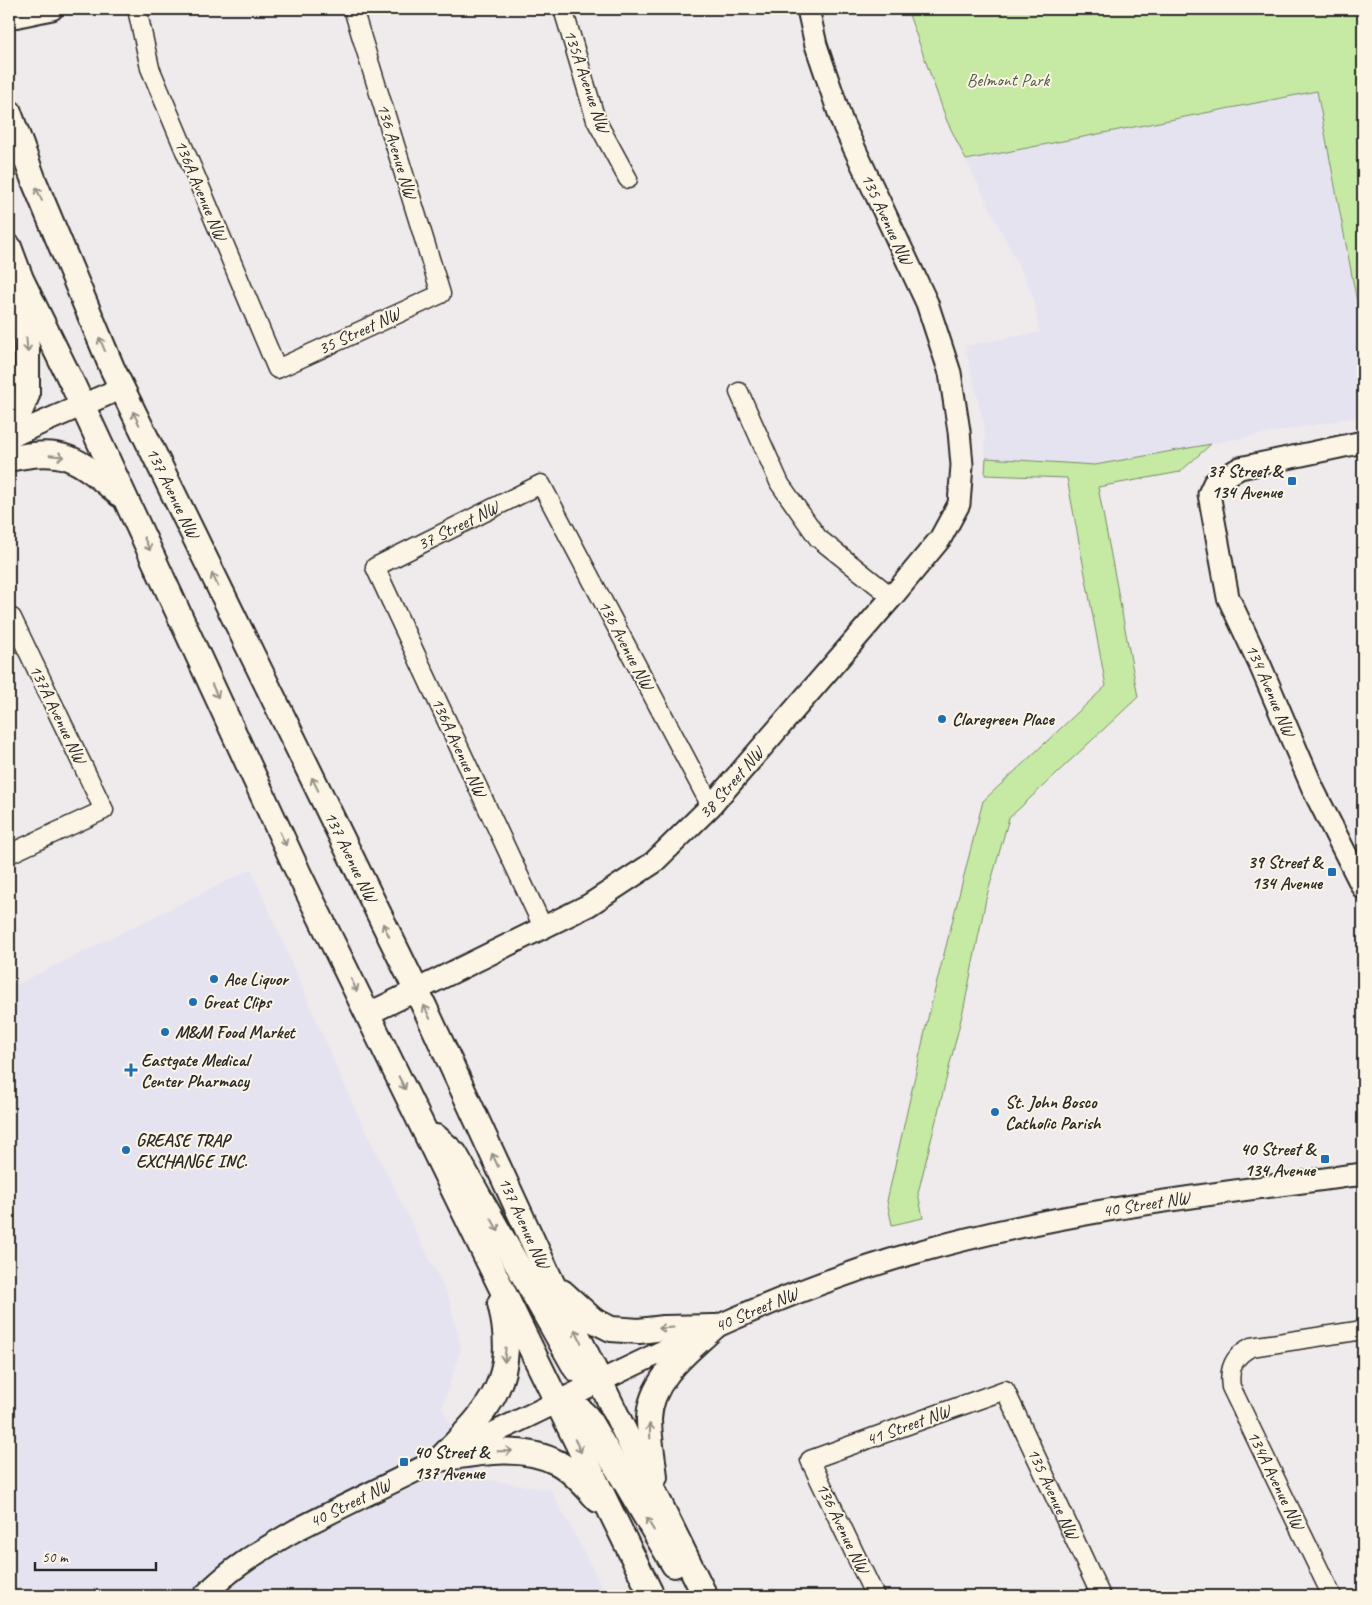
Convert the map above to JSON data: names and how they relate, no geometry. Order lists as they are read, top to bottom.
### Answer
{
  "streets": {
    "main road": ["137 Avenue NW"],
    "street": [
      "135A Avenue NW",
      "136 Avenue NW",
      "136A Avenue NW",
      "135 Avenue NW",
      "35 Street NW",
      "37 Street NW",
      "134 Avenue NW",
      "137A Avenue NW",
      "38 Street NW",
      "40 Street NW",
      "41 Street NW",
      "134A Avenue NW"
    ]
  },
  "crossings": [
    ["136 Avenue NW", "35 Street NW"],
    ["136 Avenue NW", "37 Street NW"],
    ["136 Avenue NW", "38 Street NW"],
    ["136 Avenue NW", "41 Street NW"],
    ["136A Avenue NW", "35 Street NW"],
    ["136A Avenue NW", "37 Street NW"],
    ["136A Avenue NW", "38 Street NW"],
    ["135 Avenue NW", "38 Street NW"],
    ["135 Avenue NW", "41 Street NW"],
    ["137 Avenue NW", "38 Street NW"],
    ["137 Avenue NW", "40 Street NW"]
  ],
  "parks": ["Belmont Park"],
  "places": {
    "transit": [
      "37 Street & 134 Avenue",
      "39 Street & 134 Avenue",
      "40 Street & 134 Avenue",
      "40 Street & 137 Avenue"
    ],
    "other": [
      "Claregreen Place",
      "Ace Liquor",
      "Great Clips",
      "M&M Food Market",
      "St. John Bosco Catholic Parish",
      "GREASE TRAP EXCHANGE INC."
    ],
    "health": ["Eastgate Medical Center Pharmacy"]
  },
  "scale_bar": "50 m"
}
